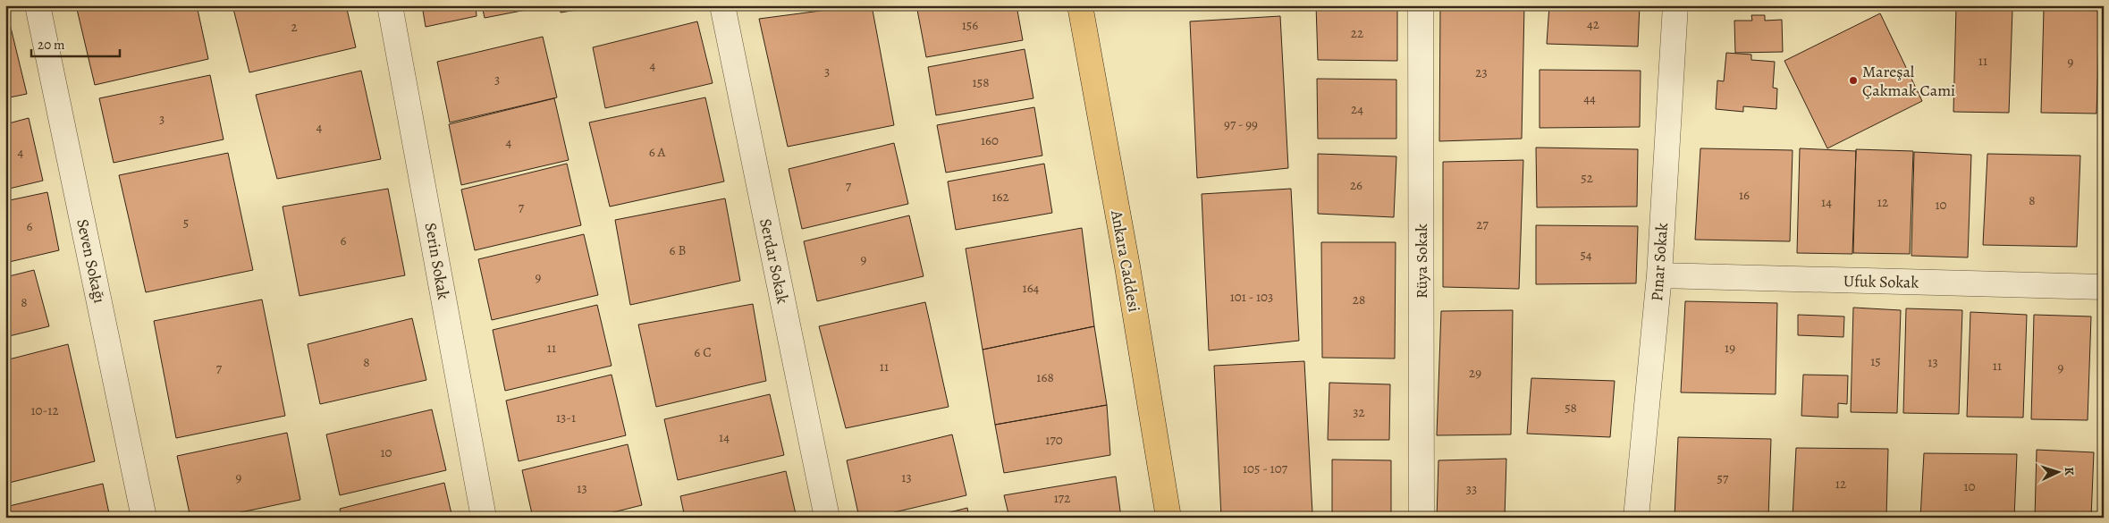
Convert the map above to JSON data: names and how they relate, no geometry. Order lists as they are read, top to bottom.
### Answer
{
  "streets": {
    "main road": ["Ankara Caddesi"],
    "street": [
      "Seven Sokağı",
      "Serin Sokak",
      "Serdar Sokak",
      "Rüya Sokak",
      "Pınar Sokak",
      "Ufuk Sokak"
    ]
  },
  "crossings": [
    ["Pınar Sokak", "Ufuk Sokak"]
  ],
  "places": ["Mareşal Çakmak Cami"],
  "house_numbers": [
    "42",
    "156",
    "2",
    "22",
    "11",
    "9",
    "4",
    "3",
    "23",
    "3",
    "158",
    "44",
    "24",
    "3",
    "97 - 99",
    "4",
    "160",
    "4",
    "4",
    "6 A",
    "52",
    "26",
    "7",
    "16",
    "162",
    "8",
    "14",
    "12",
    "10",
    "7",
    "5",
    "27",
    "6",
    "6",
    "6 B",
    "54",
    "9",
    "9",
    "164",
    "101 - 103",
    "28",
    "8",
    "11",
    "19",
    "6 C",
    "15",
    "8",
    "13",
    "11",
    "11",
    "9",
    "7",
    "29",
    "168",
    "58",
    "10-12",
    "32",
    "13-1",
    "14",
    "170",
    "10",
    "105 - 107",
    "9",
    "13",
    "57",
    "12",
    "10",
    "13",
    "33",
    "172"
  ],
  "scale_bar": "20 m",
  "north": "right"
}
